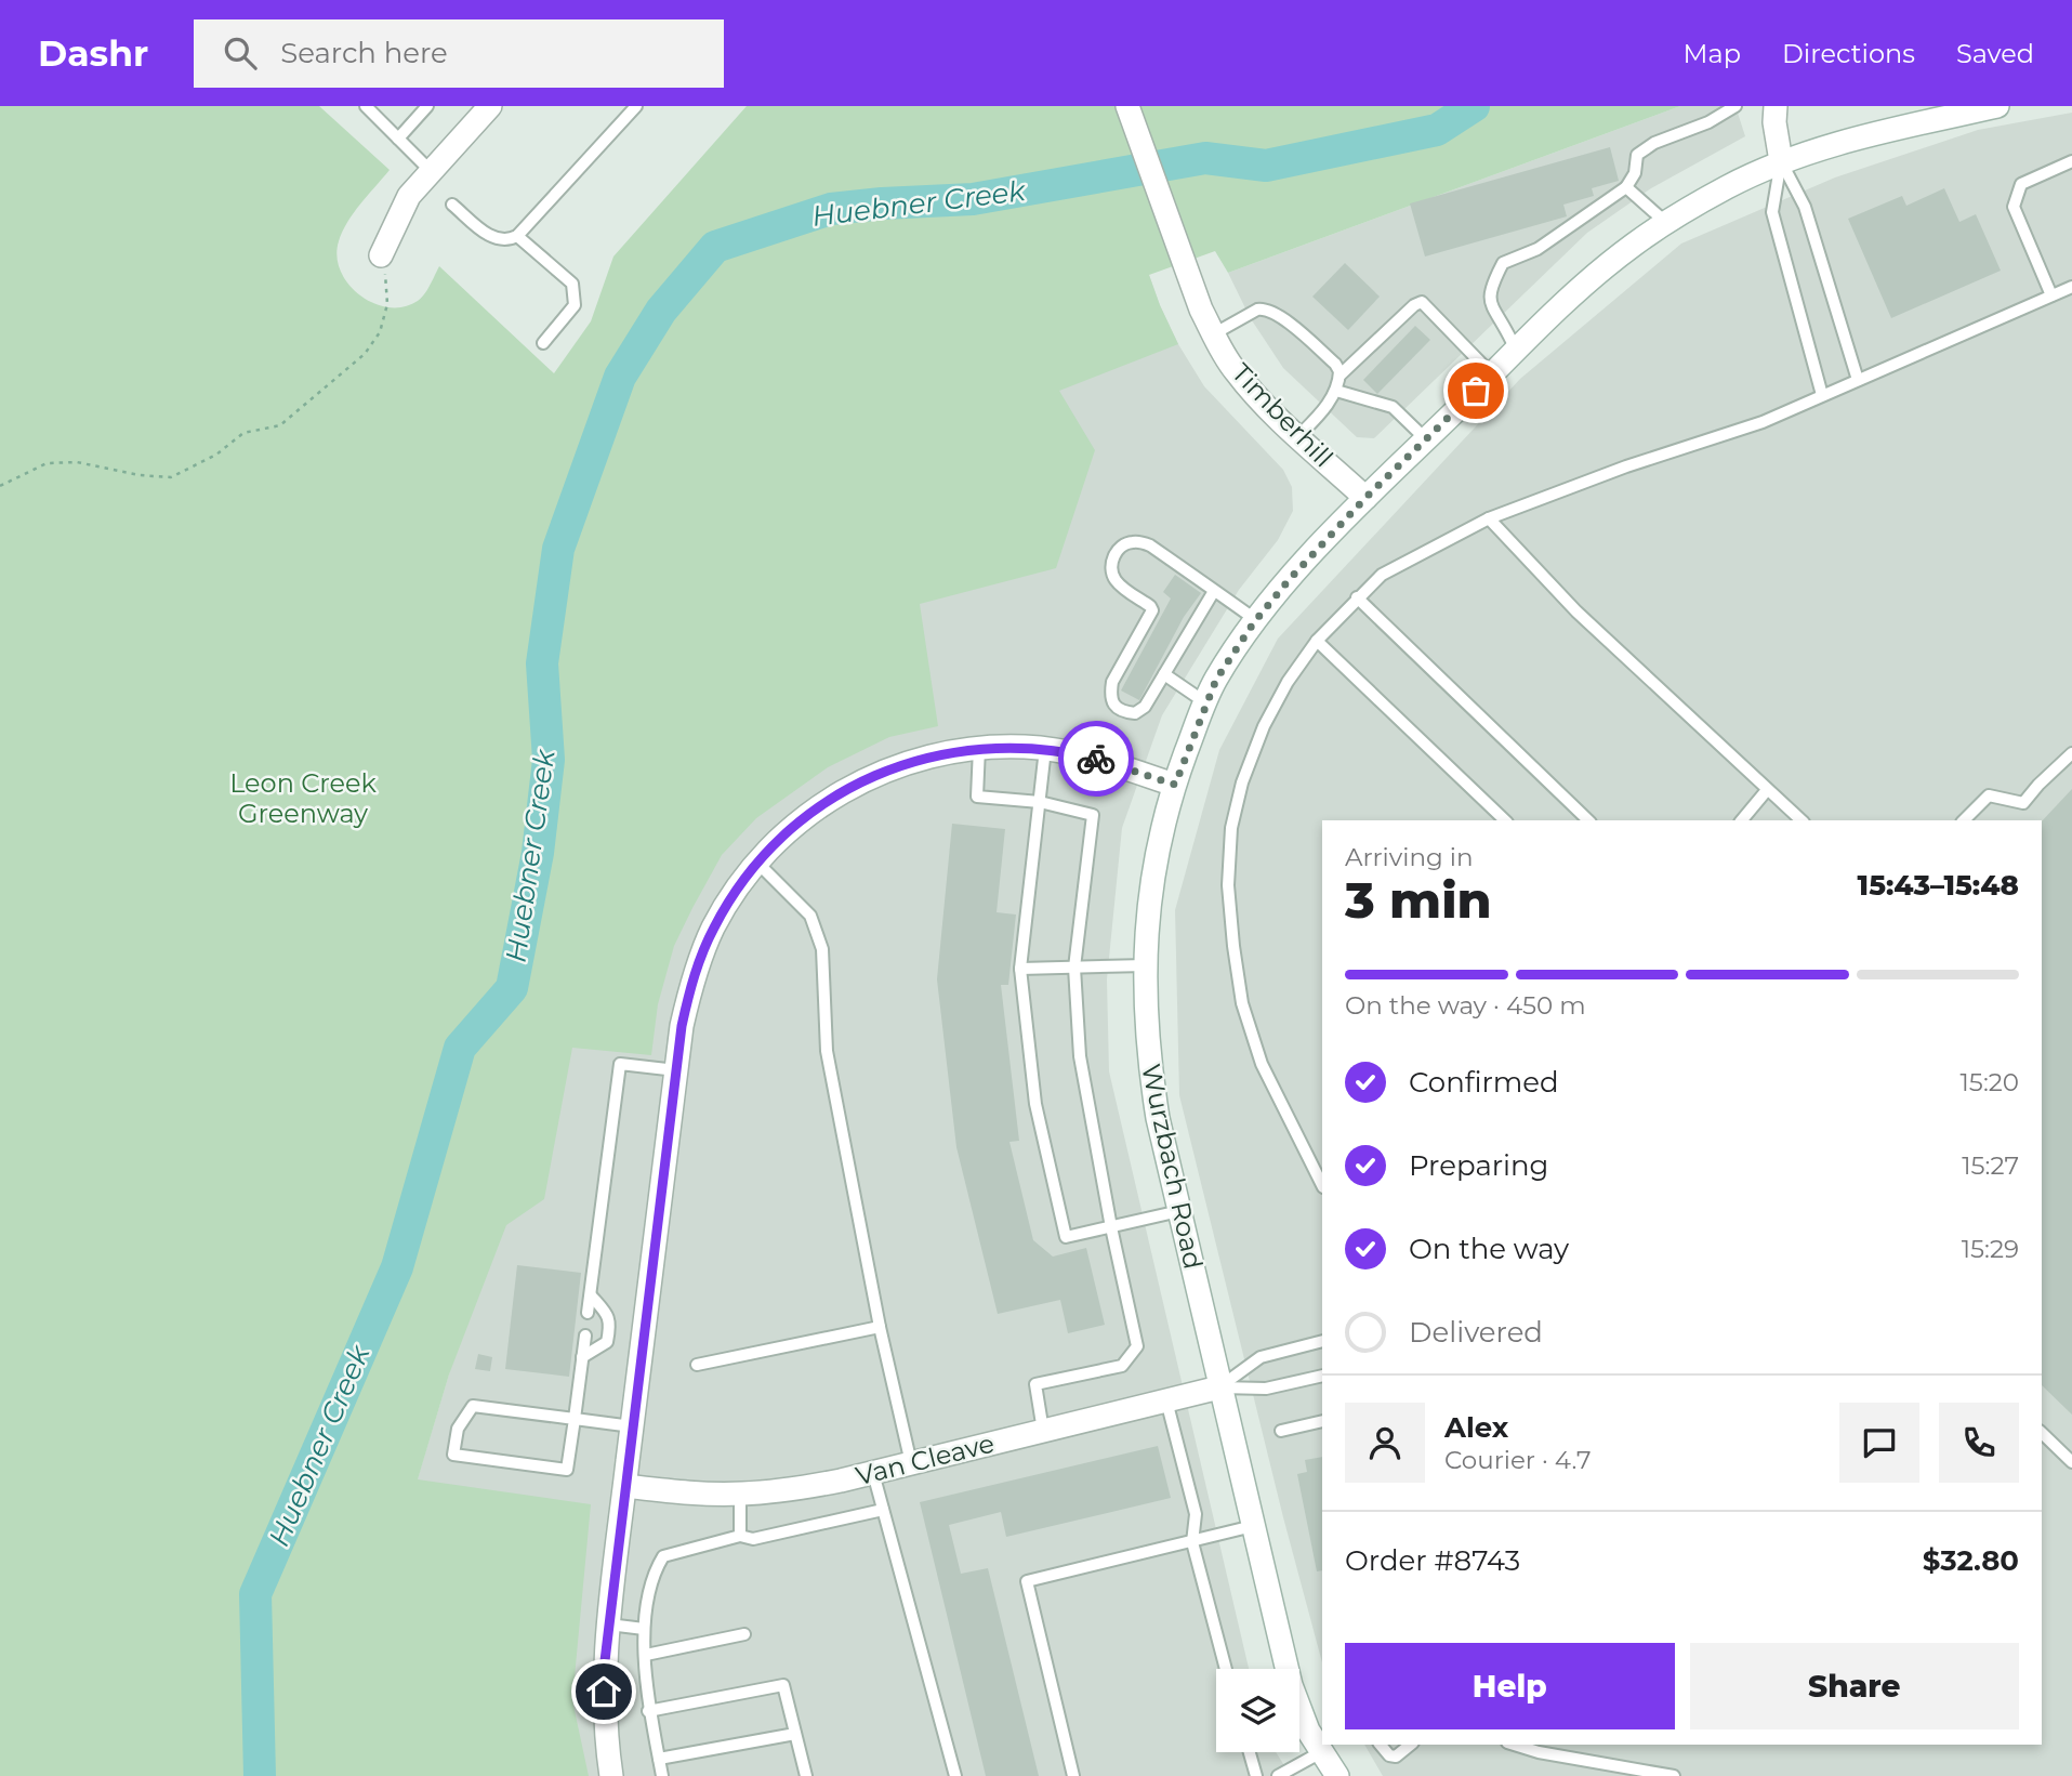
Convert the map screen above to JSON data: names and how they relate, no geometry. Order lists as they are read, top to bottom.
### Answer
{
  "streets": {
    "street": ["Timberhill", "Wurzbach Road", "Van Cleave"]
  },
  "crossings": [
    ["Timberhill", "Wurzbach Road"],
    ["Wurzbach Road", "Van Cleave"]
  ],
  "water": ["Huebner Creek"],
  "parks": ["Leon Creek Greenway"],
  "page": {
    "header": "Dashr",
    "search": "Search here",
    "nav": ["Map", "Directions", "Saved"],
    "heading": ["3 min", "Arriving in", "15:43–15:48"],
    "panel": [
      "Alex",
      "Courier · 4.7",
      "Order #8743",
      "$32.80"
    ],
    "bar": "On the way · 450 m",
    "list": [
      ["Confirmed", "15:20"],
      ["Preparing", "15:27"],
      ["On the way", "15:29"],
      "Delivered"
    ],
    "buttons": ["Help", "Share"]
  }
}
